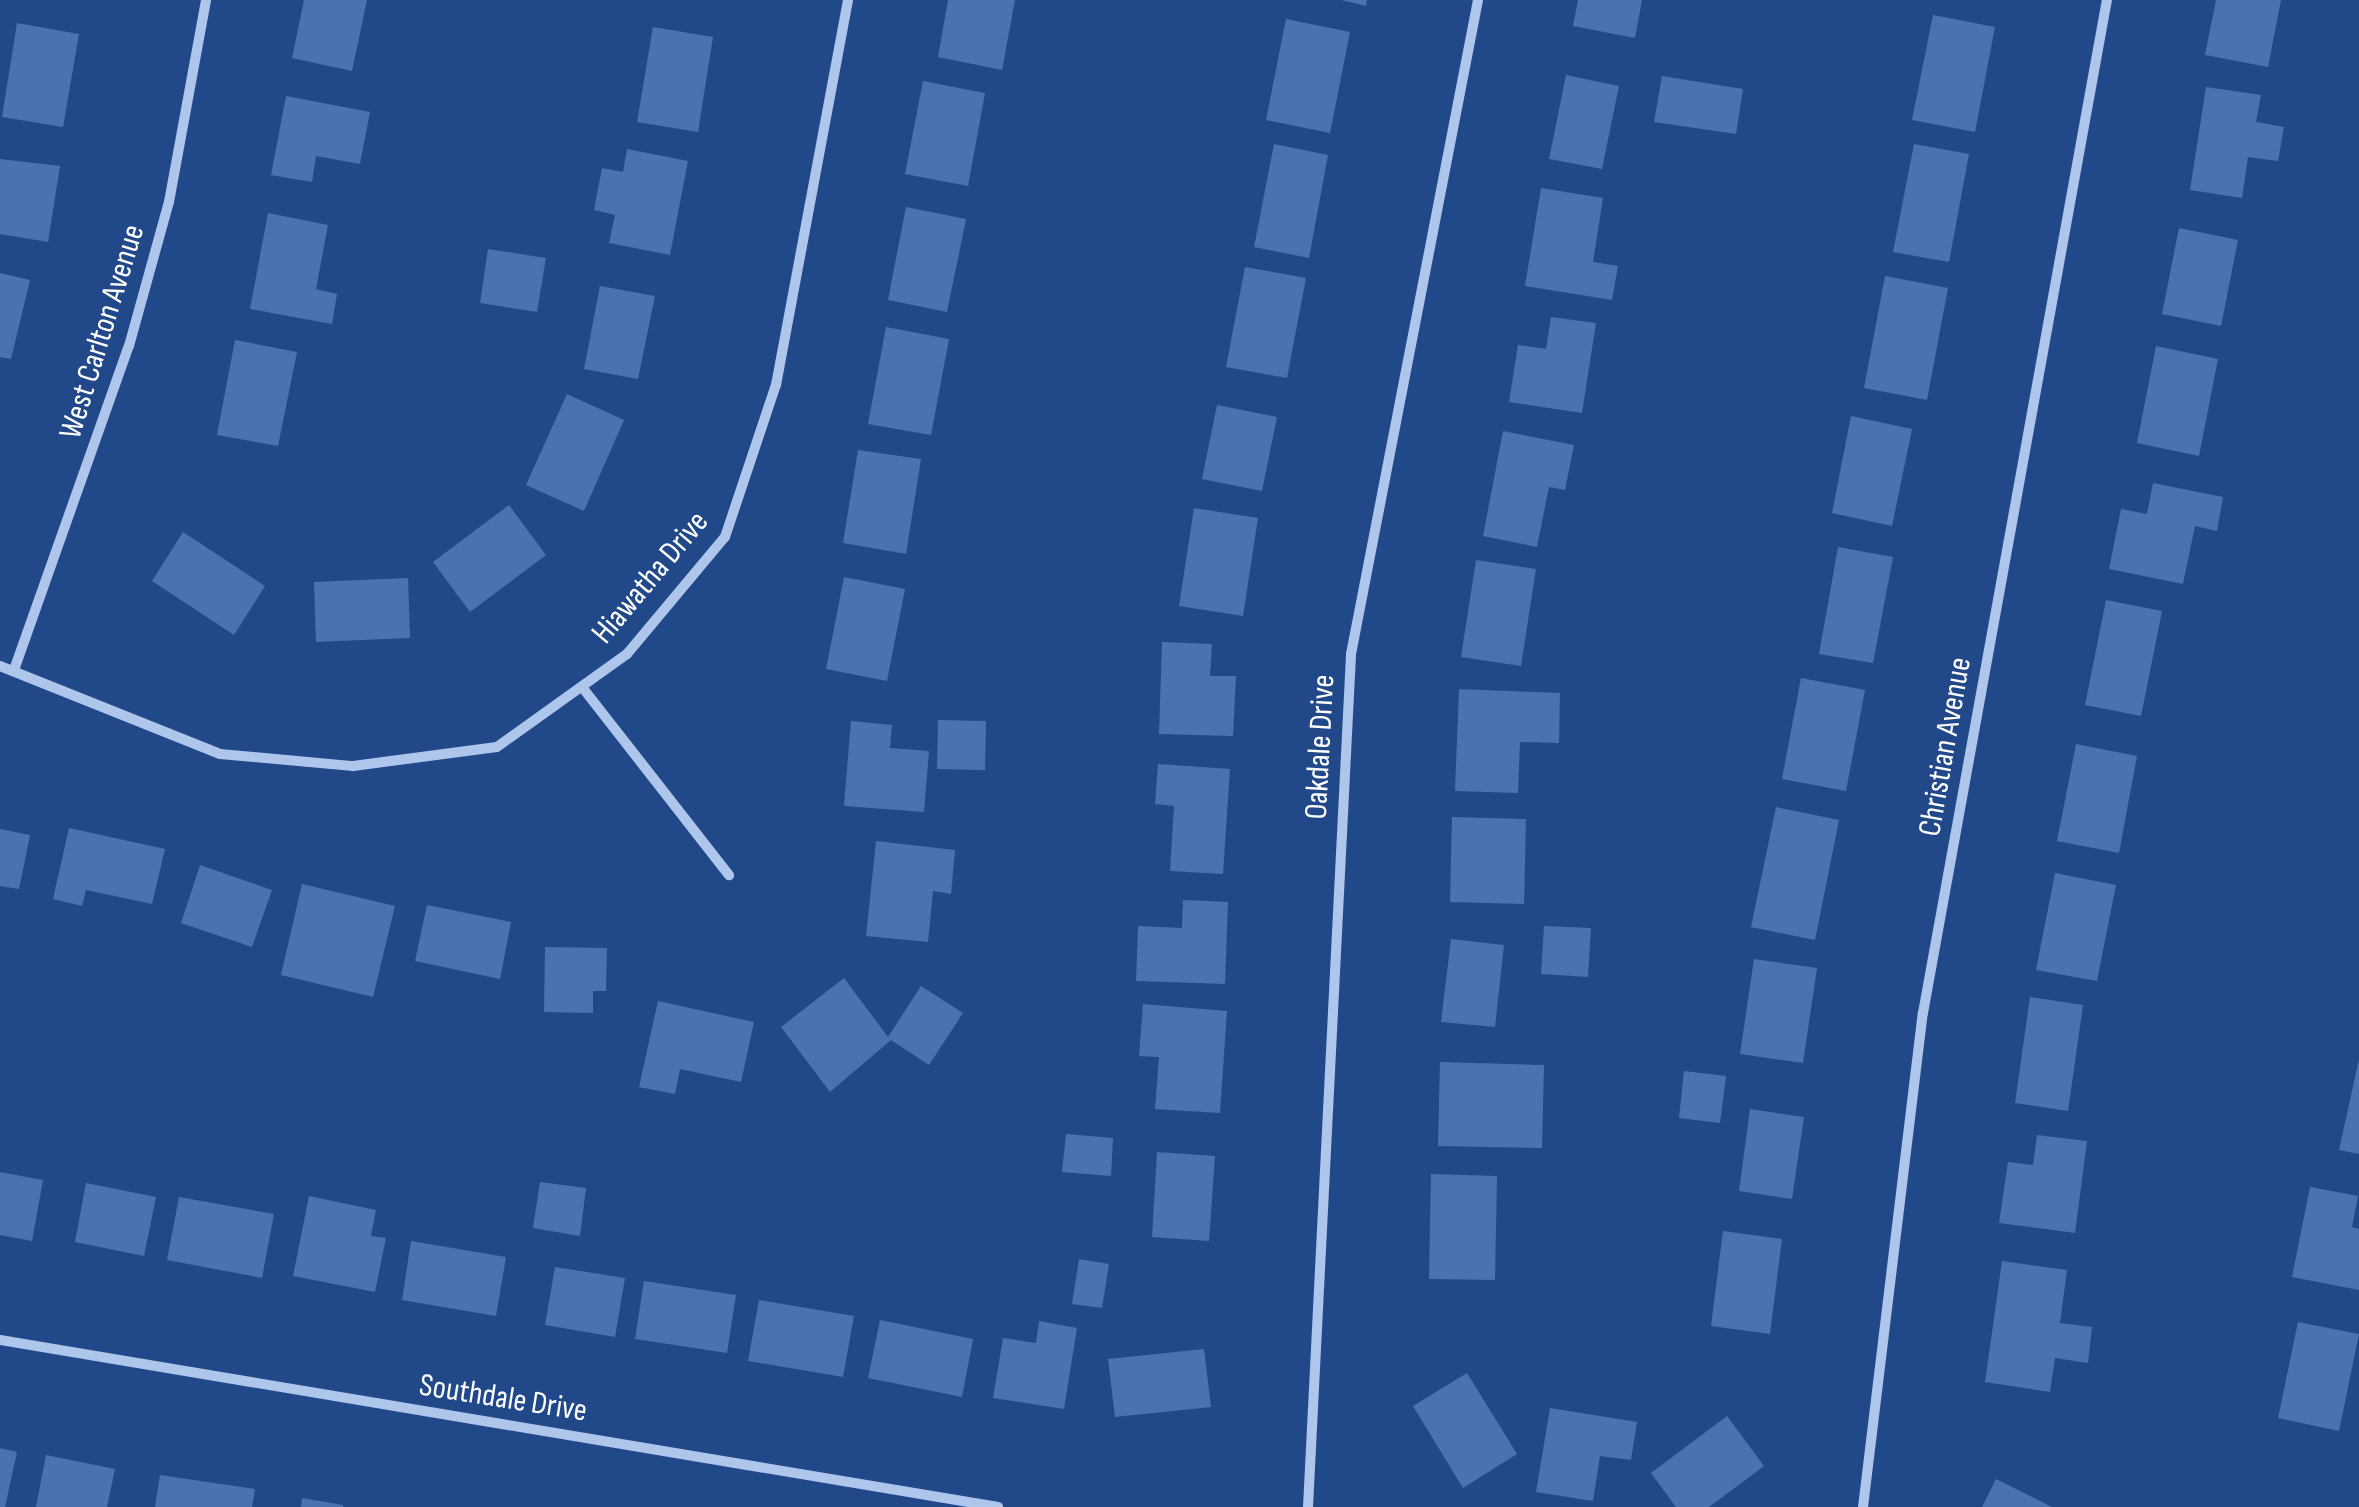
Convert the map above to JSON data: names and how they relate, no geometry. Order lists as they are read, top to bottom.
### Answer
{
  "streets": {
    "street": [
      "West Carlton Avenue",
      "Hiawatha Drive",
      "Oakdale Drive",
      "Christian Avenue",
      "Southdale Drive"
    ]
  },
  "crossings": [
    ["West Carlton Avenue", "Hiawatha Drive"]
  ]
}
